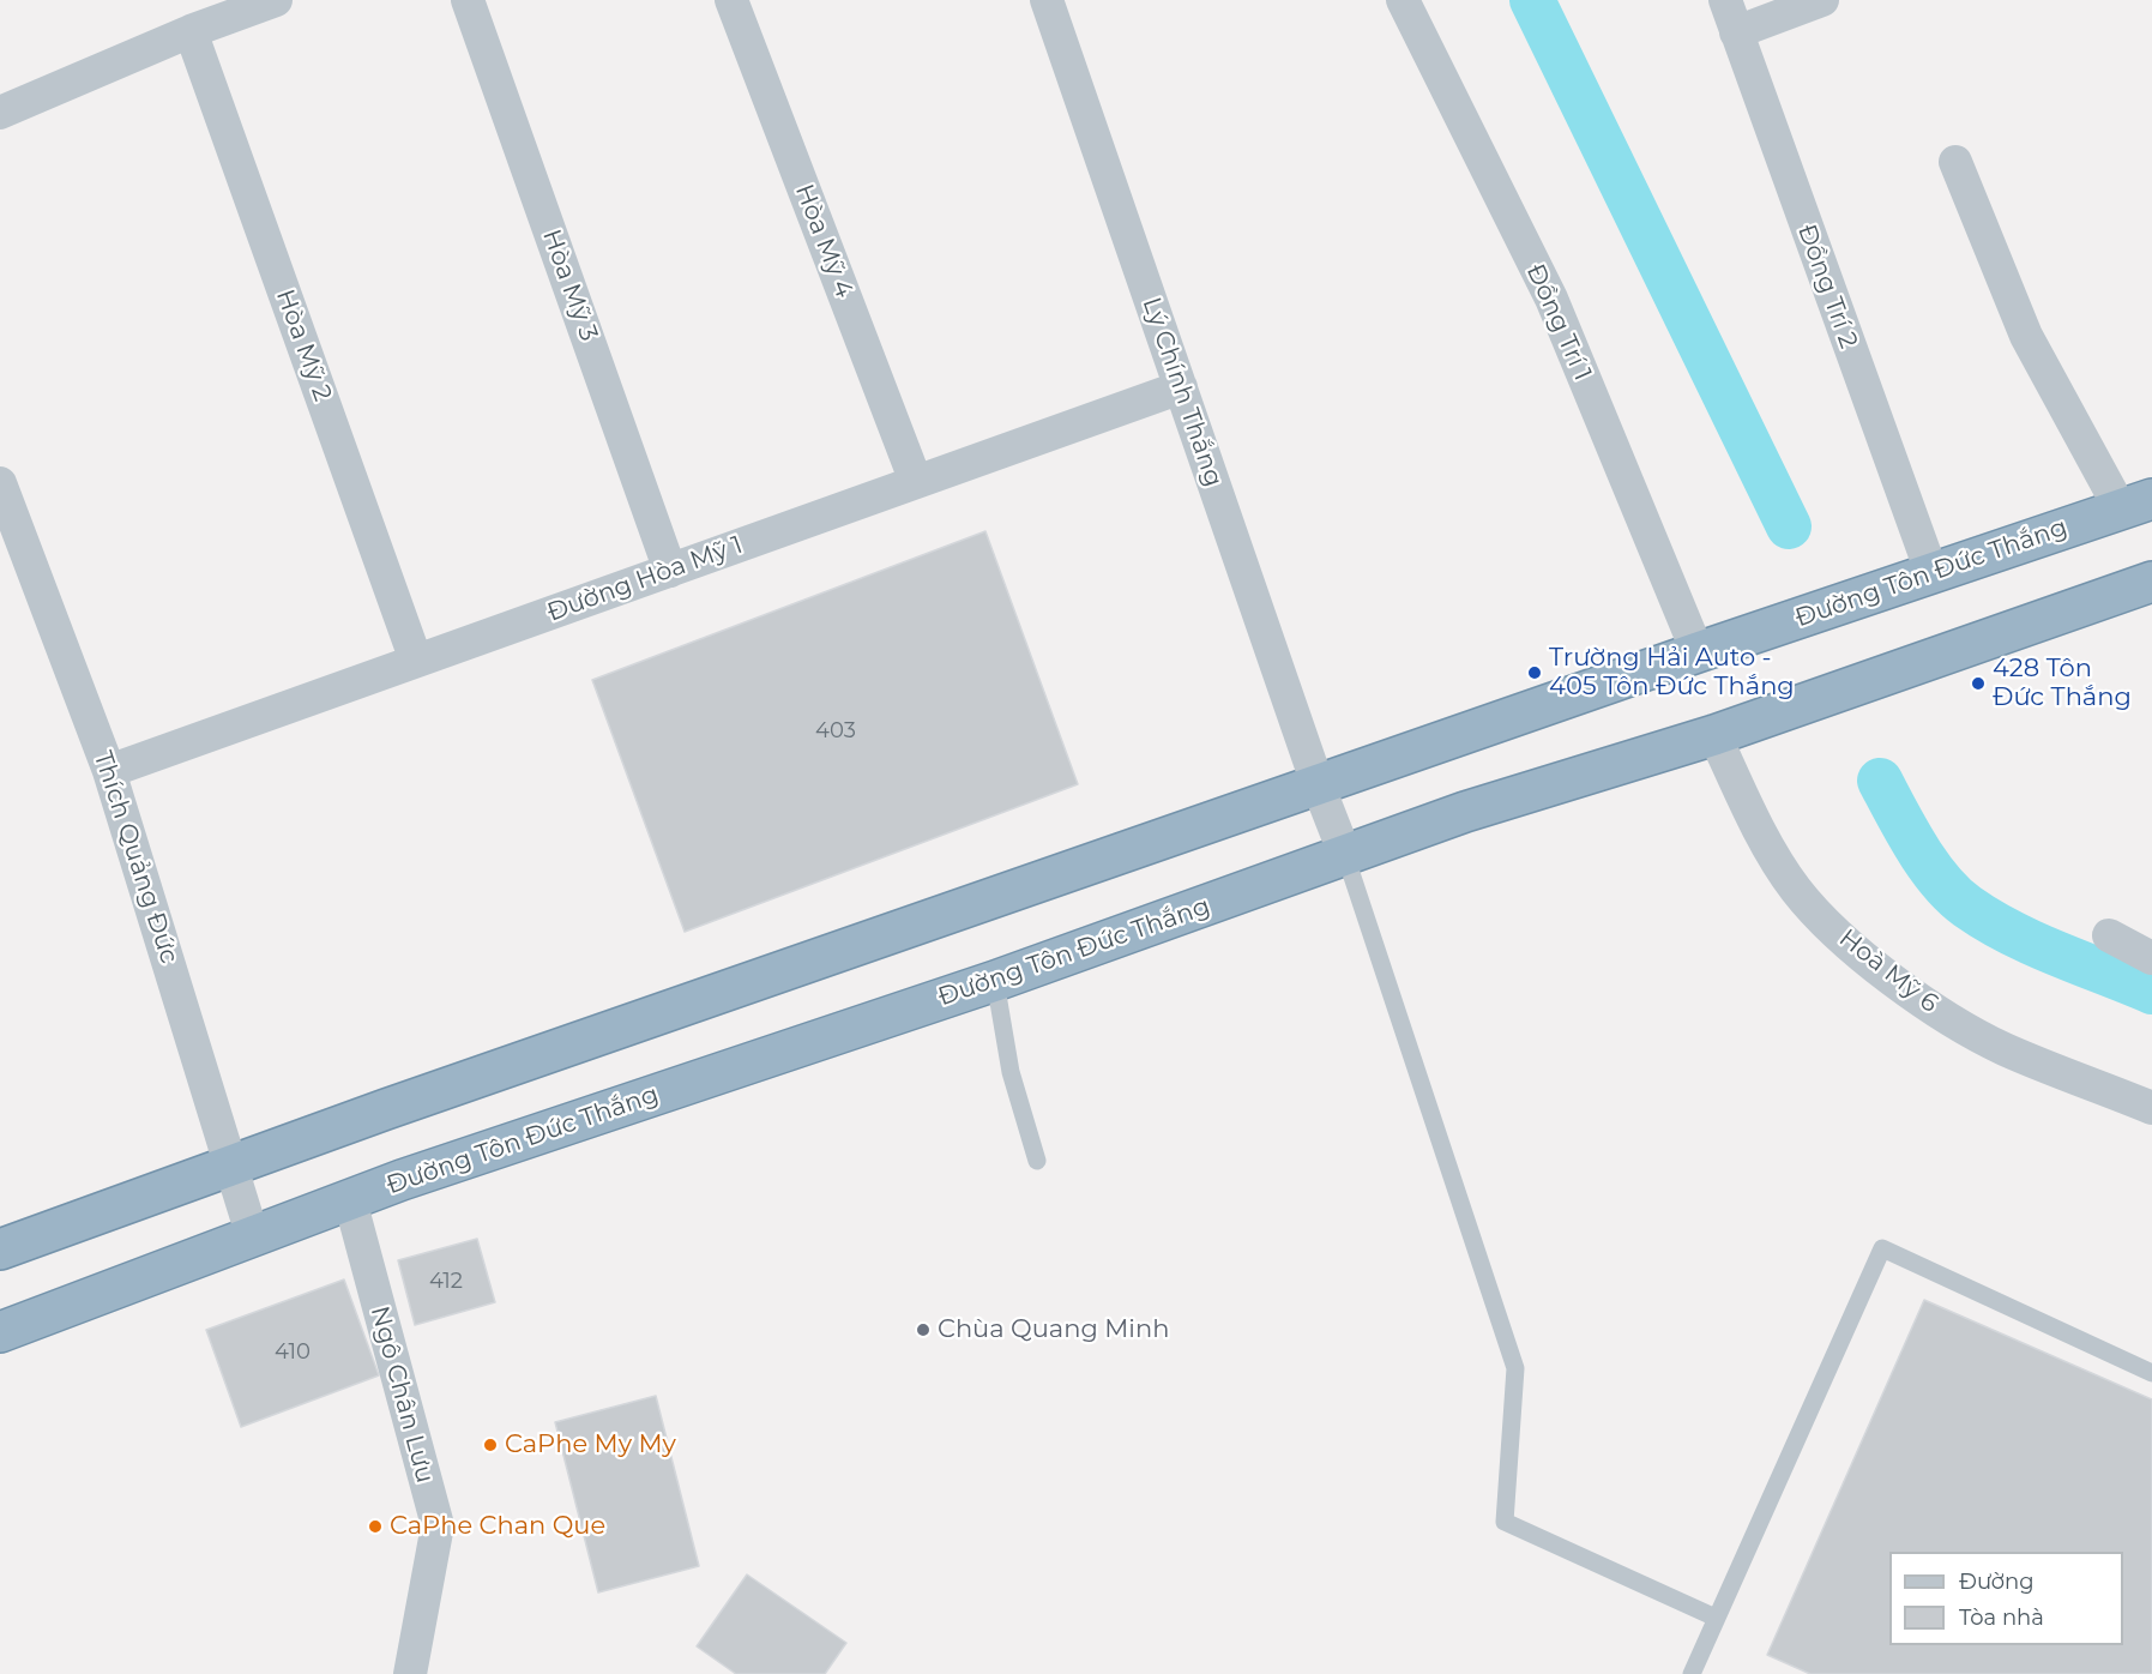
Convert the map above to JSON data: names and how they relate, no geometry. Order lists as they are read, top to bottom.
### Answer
{
  "streets": {
    "highway": ["Đường Tôn Đức Thắng"],
    "street": [
      "Hòa Mỹ 4",
      "Hòa Mỹ 3",
      "Đồng Trí 2",
      "Đồng Trí 1",
      "Hòa Mỹ 2",
      "Lý Chính Thắng",
      "Đường Hòa Mỹ 1",
      "Thích Quảng Đức",
      "Hoà Mỹ 6",
      "Ngô Chân Lưu"
    ]
  },
  "crossings": [
    ["Hòa Mỹ 4", "Đường Hòa Mỹ 1"],
    ["Hòa Mỹ 3", "Đường Hòa Mỹ 1"],
    ["Đồng Trí 2", "Đường Tôn Đức Thắng"],
    ["Đồng Trí 1", "Đường Tôn Đức Thắng"],
    ["Hòa Mỹ 2", "Đường Hòa Mỹ 1"],
    ["Lý Chính Thắng", "Đường Tôn Đức Thắng"],
    ["Lý Chính Thắng", "Đường Hòa Mỹ 1"],
    ["Đường Tôn Đức Thắng", "Thích Quảng Đức"],
    ["Đường Tôn Đức Thắng", "Hoà Mỹ 6"],
    ["Đường Tôn Đức Thắng", "Ngô Chân Lưu"],
    ["Đường Hòa Mỹ 1", "Thích Quảng Đức"]
  ],
  "places": [
    "Trường Hải Auto - 405 Tôn Đức Thắng",
    "428 Tôn Đức Thắng",
    "Chùa Quang Minh",
    "CaPhe My My",
    "CaPhe Chan Que"
  ],
  "house_numbers": ["403", "412", "410"],
  "legend": ["Đường", "Tòa nhà"]
}
